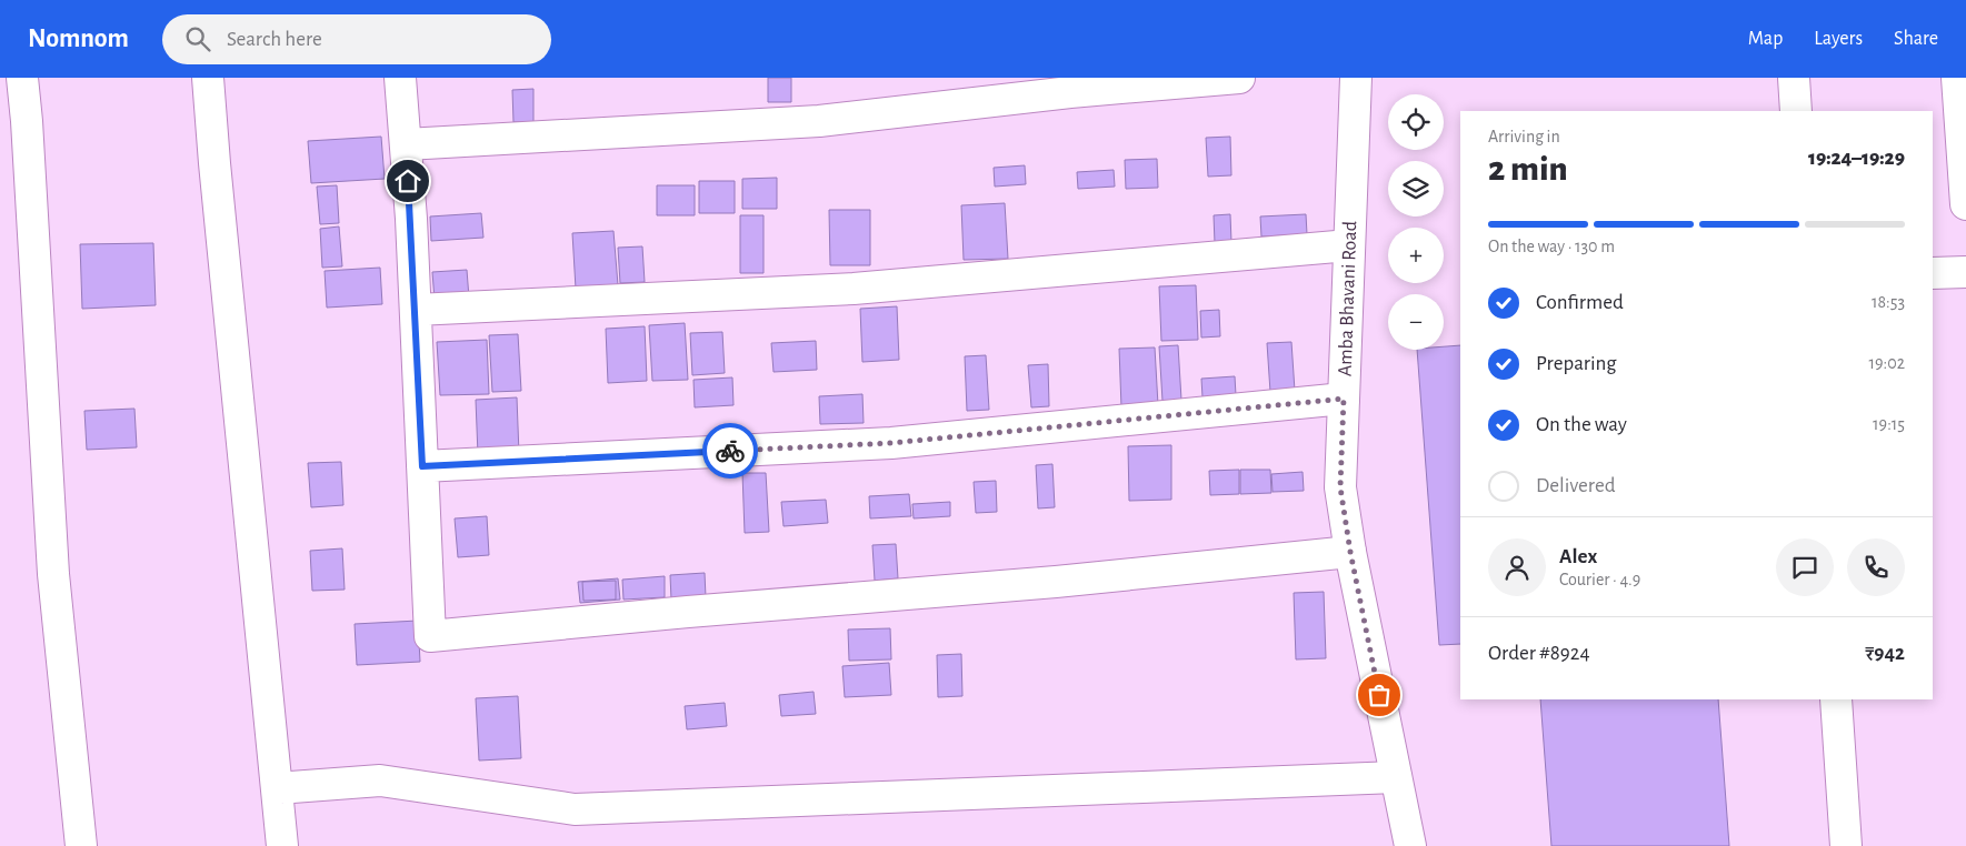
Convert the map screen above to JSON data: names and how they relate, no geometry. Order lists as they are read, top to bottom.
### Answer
{
  "streets": {
    "street": ["Amba Bhavani Road"]
  },
  "page": {
    "header": "Nomnom",
    "search": "Search here",
    "nav": ["Map", "Layers", "Share"],
    "map_buttons": ["+", "−"],
    "heading": ["2 min", "Arriving in", "19:24–19:29"],
    "panel": [
      "Alex",
      "Courier · 4.9",
      "Order #8924",
      "₹942"
    ],
    "bar": "On the way · 130 m",
    "list": [
      ["Confirmed", "18:53"],
      ["Preparing", "19:02"],
      ["On the way", "19:15"],
      "Delivered"
    ]
  }
}
